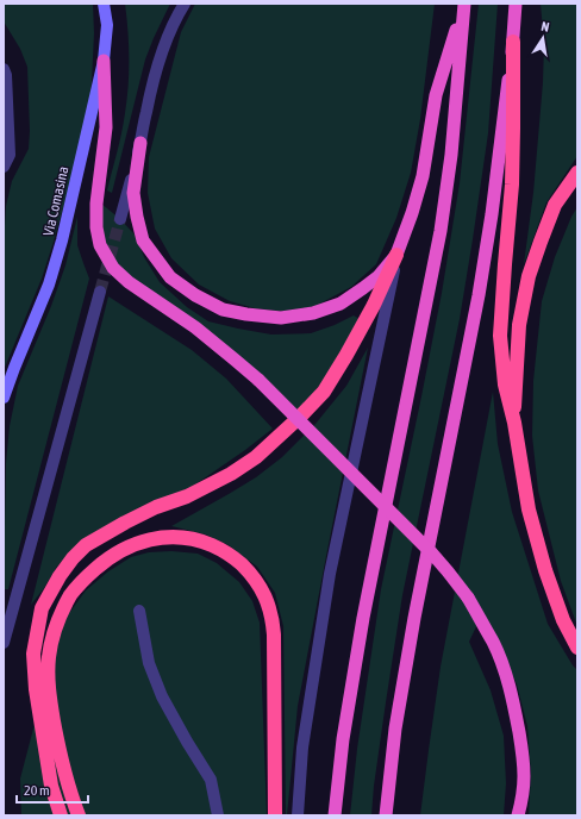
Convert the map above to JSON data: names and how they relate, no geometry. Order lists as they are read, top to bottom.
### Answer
{
  "streets": {
    "main road": ["Via Comasina"]
  },
  "scale_bar": "20 m",
  "north": "top"
}
